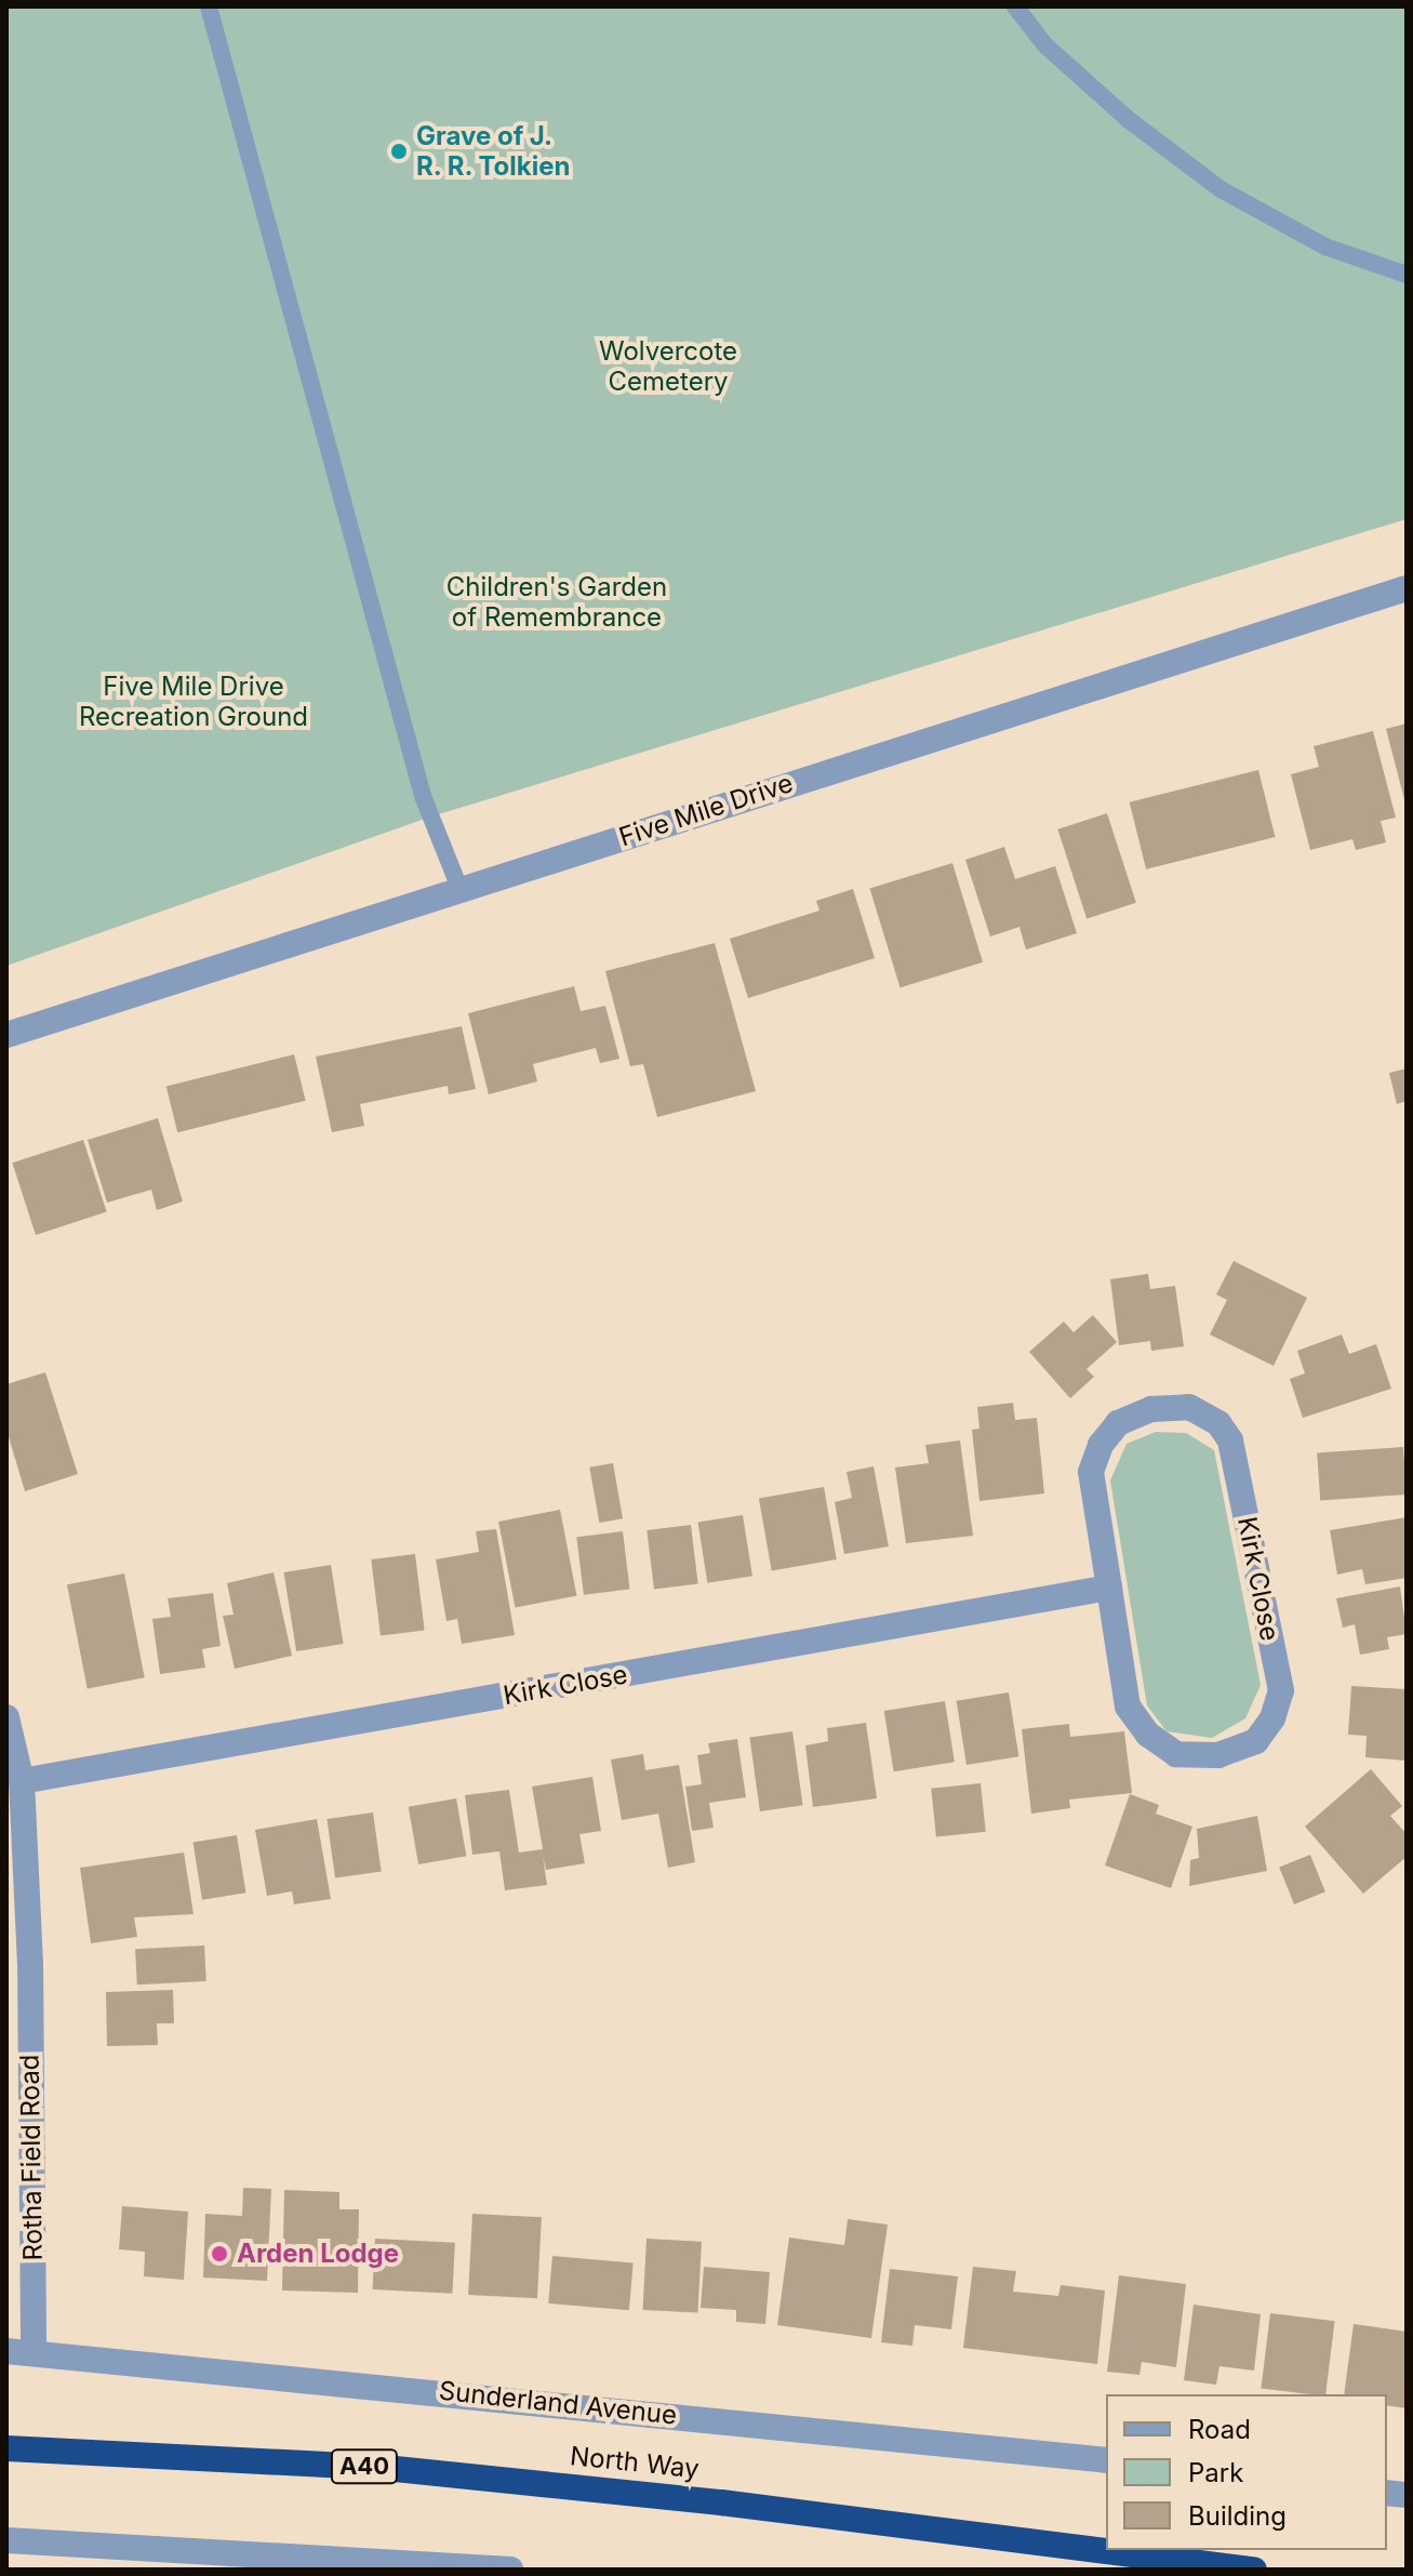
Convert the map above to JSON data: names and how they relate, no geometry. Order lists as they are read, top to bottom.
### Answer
{
  "streets": {
    "highway": ["North Way", "A40"],
    "street": [
      "Five Mile Drive",
      "Kirk Close",
      "Rotha Field Road",
      "Sunderland Avenue"
    ]
  },
  "crossings": [
    ["Kirk Close", "Rotha Field Road"],
    ["Rotha Field Road", "Sunderland Avenue"]
  ],
  "parks": ["Wolvercote Cemetery", "Children's Garden of Remembrance", "Five Mile Drive Recreation Ground"],
  "places": ["Grave of J. R. R. Tolkien", "Arden Lodge"],
  "legend": ["Road", "Park", "Building"]
}
